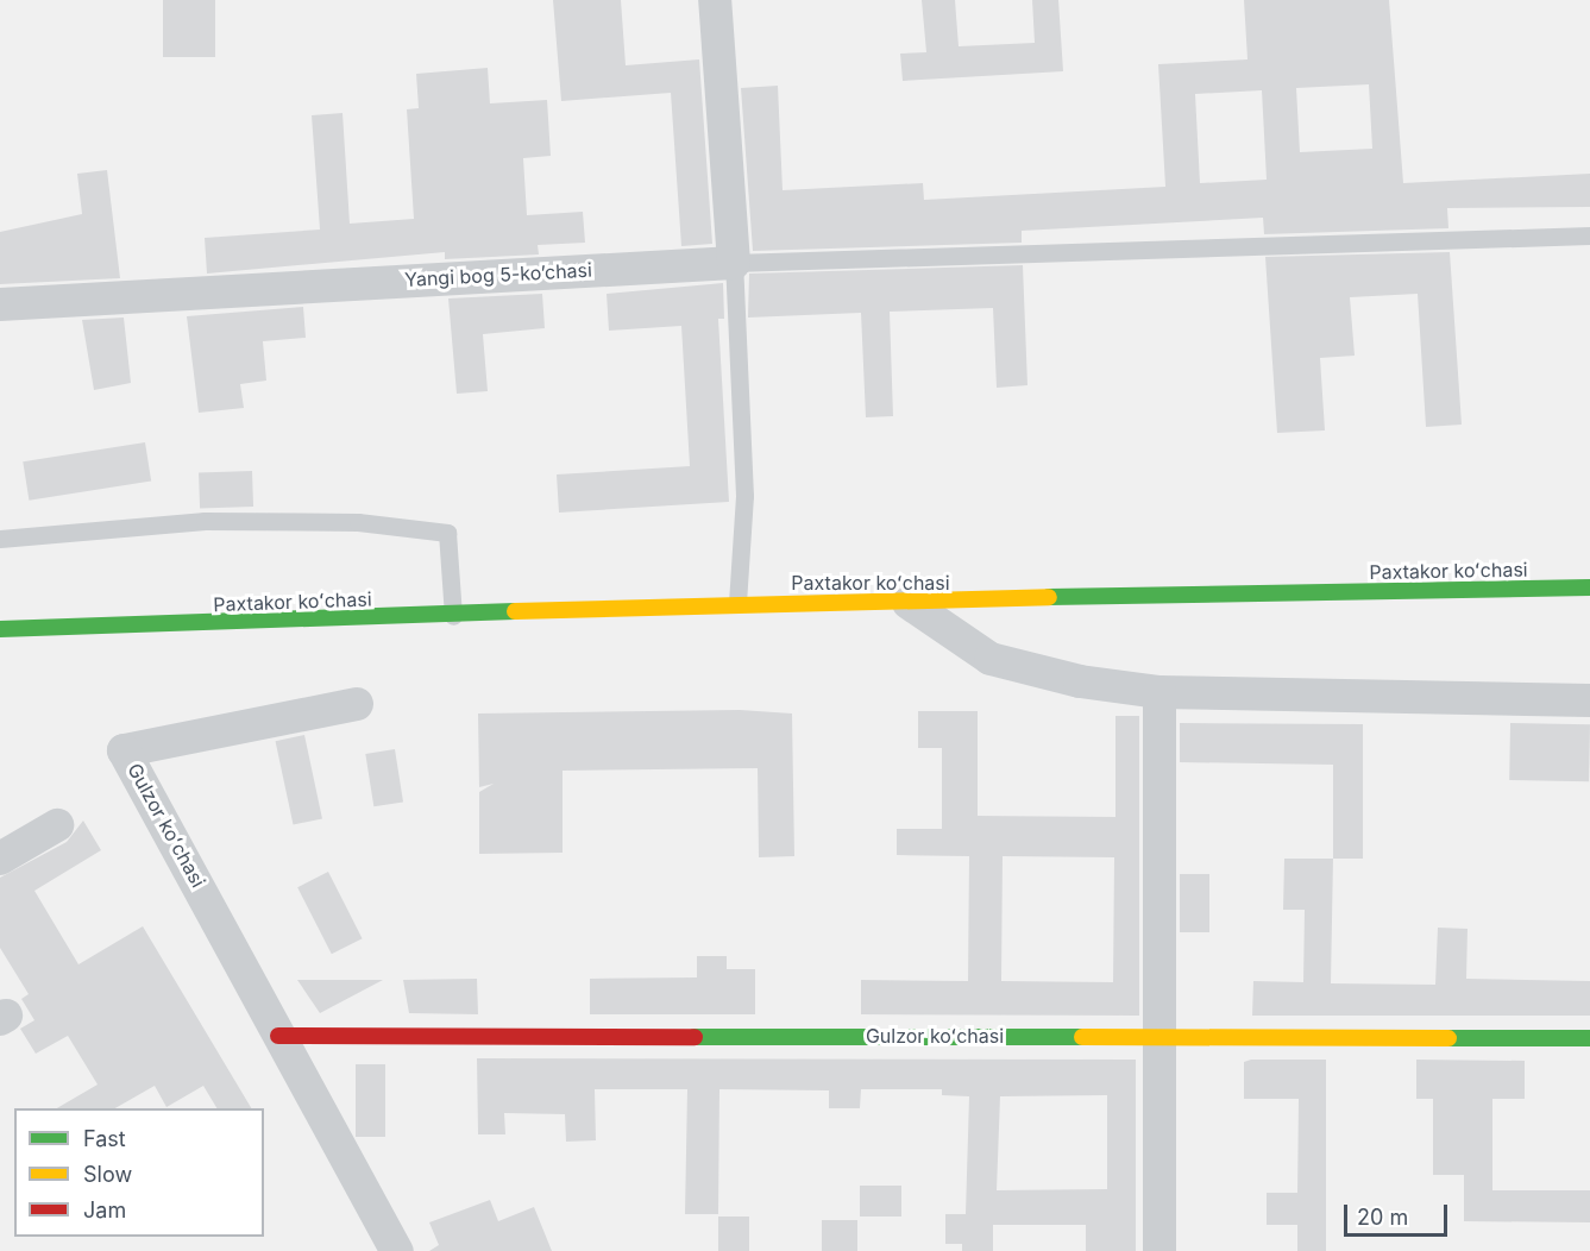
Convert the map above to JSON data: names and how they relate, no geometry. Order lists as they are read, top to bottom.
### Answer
{
  "streets": {
    "main road": ["Paxtakor koʻchasi", "Gulzor koʻchasi"],
    "street": ["Yangi bog 5-koʼchasi"]
  },
  "legend": ["Fast", "Slow", "Jam"],
  "scale_bar": "20 m"
}
